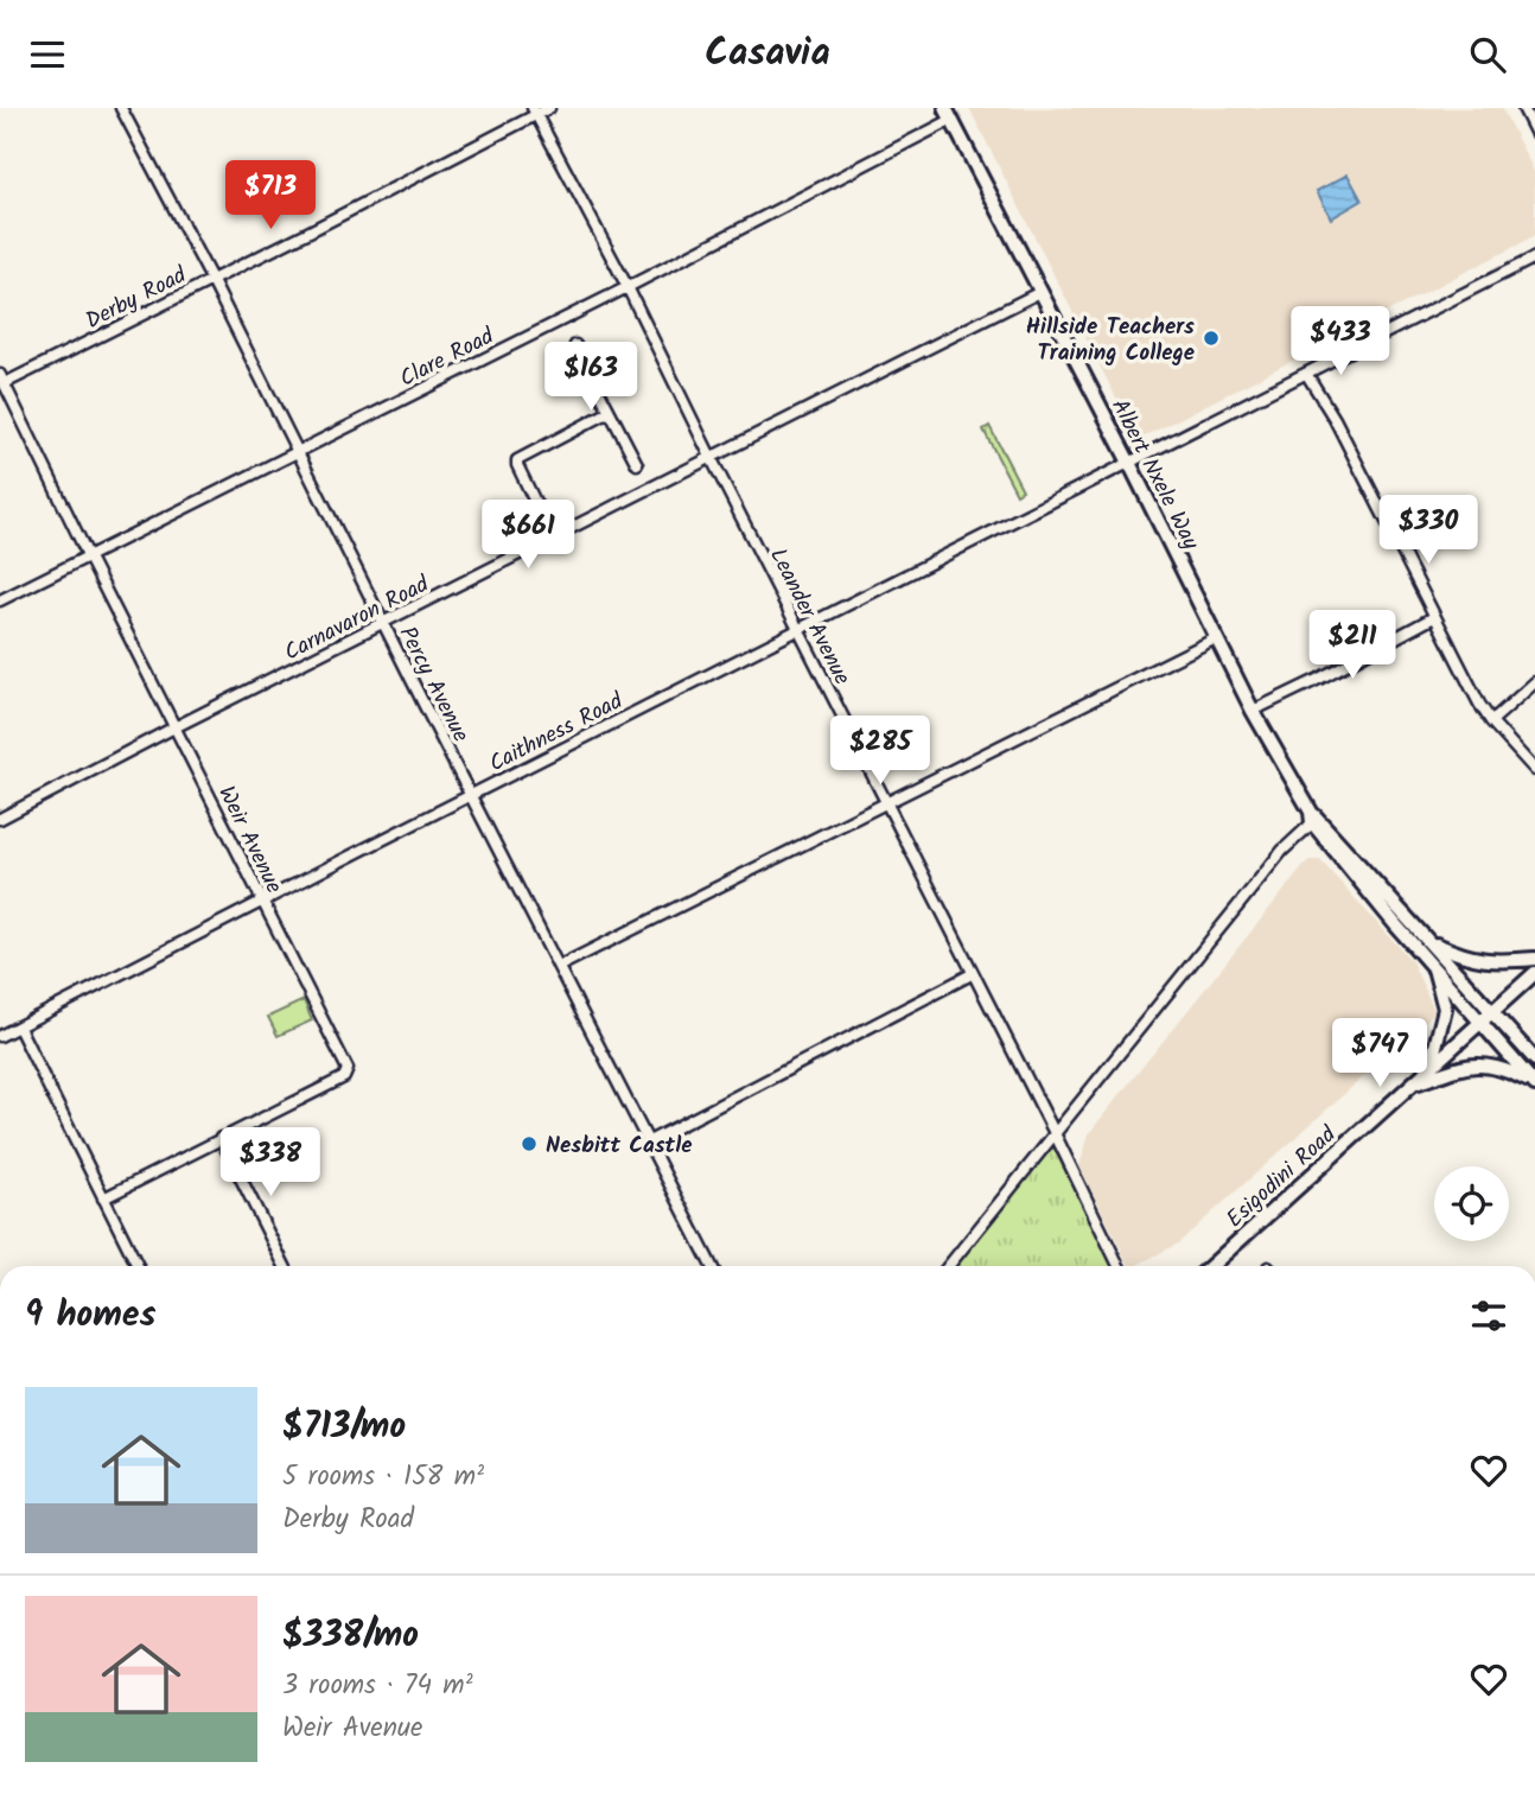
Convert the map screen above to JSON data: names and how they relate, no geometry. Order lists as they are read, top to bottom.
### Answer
{
  "streets": {
    "main road": ["Albert Nxele Way", "Esigodini Road"],
    "street": [
      "Derby Road",
      "Clare Road",
      "Leander Avenue",
      "Carnavaron Road",
      "Percy Avenue",
      "Caithness Road",
      "Weir Avenue"
    ]
  },
  "crossings": [
    ["Derby Road", "Leander Avenue"],
    ["Derby Road", "Percy Avenue"],
    ["Derby Road", "Weir Avenue"],
    ["Clare Road", "Albert Nxele Way"],
    ["Clare Road", "Leander Avenue"],
    ["Clare Road", "Percy Avenue"],
    ["Clare Road", "Weir Avenue"],
    ["Albert Nxele Way", "Carnavaron Road"],
    ["Albert Nxele Way", "Caithness Road"],
    ["Albert Nxele Way", "Esigodini Road"],
    ["Leander Avenue", "Carnavaron Road"],
    ["Leander Avenue", "Caithness Road"],
    ["Carnavaron Road", "Percy Avenue"],
    ["Carnavaron Road", "Weir Avenue"],
    ["Percy Avenue", "Caithness Road"],
    ["Caithness Road", "Weir Avenue"]
  ],
  "places": ["Hillside Teachers Training College", "Nesbitt Castle"],
  "page": {
    "header": "Casavia",
    "price": [
      "$713",
      "$433",
      "$163",
      "$330",
      "$661",
      "$211",
      "$285",
      "$747",
      "$338"
    ],
    "heading": "9 homes",
    "list": [
      {
        "name": "$713/mo",
        "note": "5 rooms · 158 m² · Derby Road"
      },
      {
        "name": "$338/mo",
        "note": "3 rooms · 74 m² · Weir Avenue"
      }
    ]
  }
}
